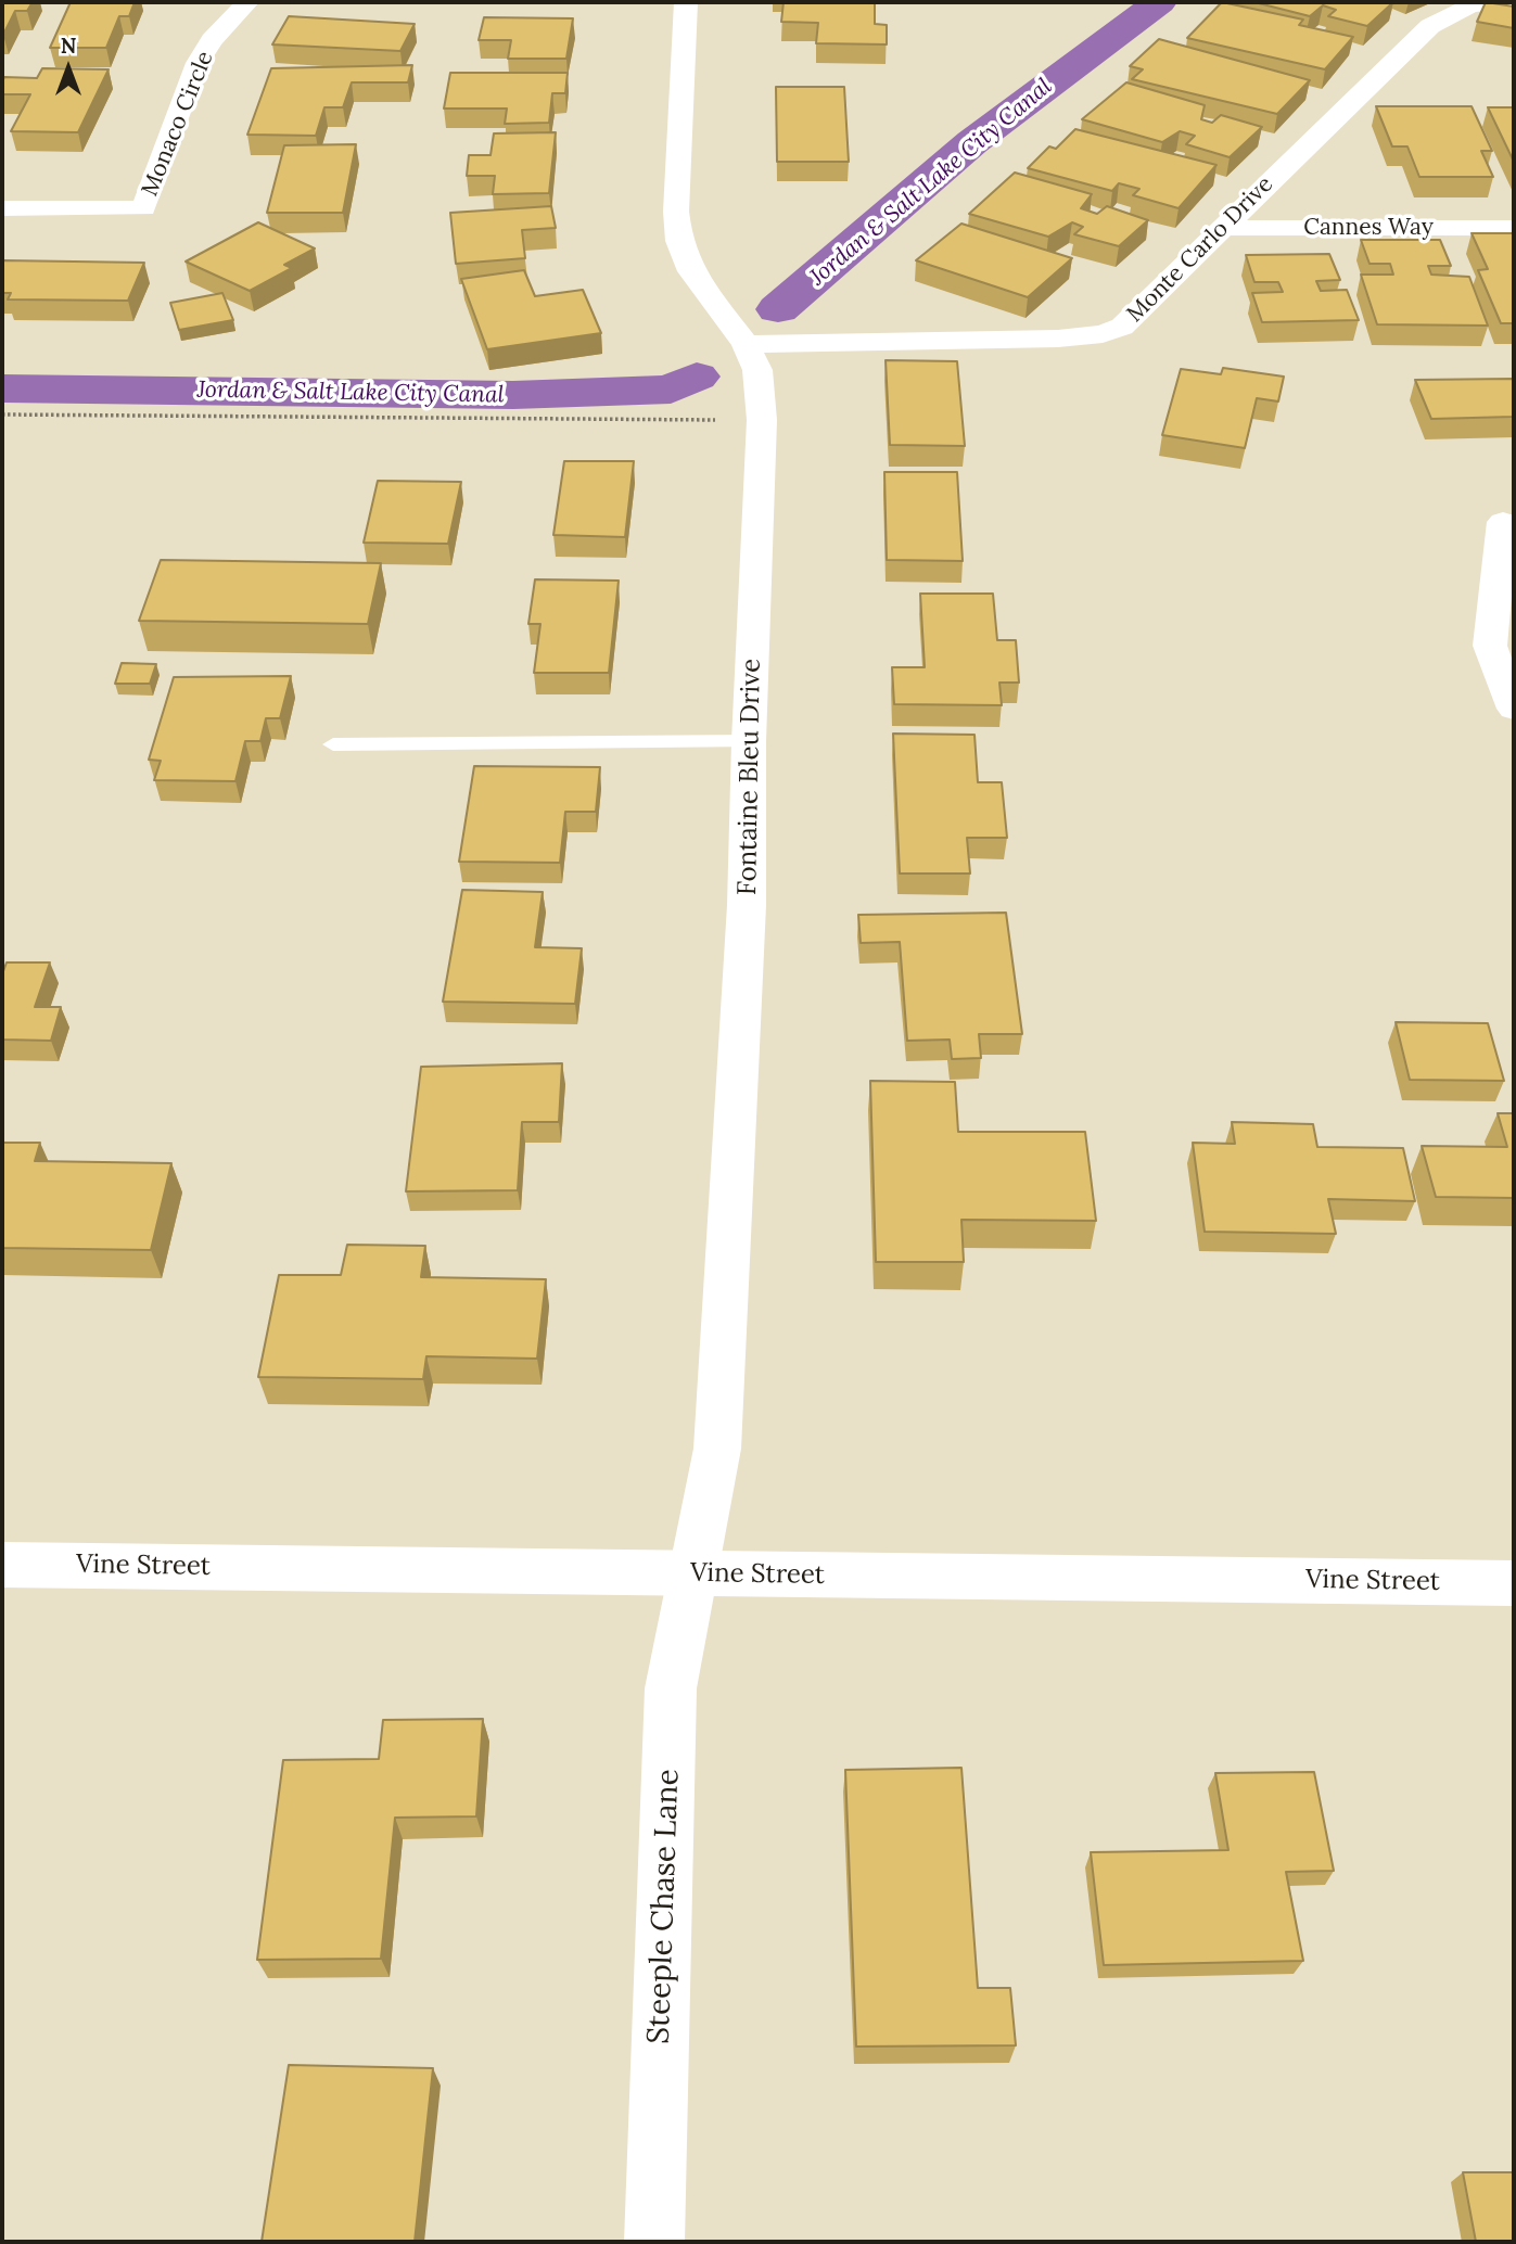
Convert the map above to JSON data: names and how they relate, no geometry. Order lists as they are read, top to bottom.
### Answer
{
  "streets": {
    "street": [
      "Monaco Circle",
      "Cannes Way",
      "Monte Carlo Drive",
      "Fontaine Bleu Drive",
      "Vine Street",
      "Steeple Chase Lane"
    ]
  },
  "crossings": [
    ["Cannes Way", "Monte Carlo Drive"],
    ["Monte Carlo Drive", "Fontaine Bleu Drive"],
    ["Fontaine Bleu Drive", "Vine Street"],
    ["Fontaine Bleu Drive", "Steeple Chase Lane"],
    ["Vine Street", "Steeple Chase Lane"]
  ],
  "water": ["Jordan & Salt Lake City Canal"],
  "north": "top"
}
